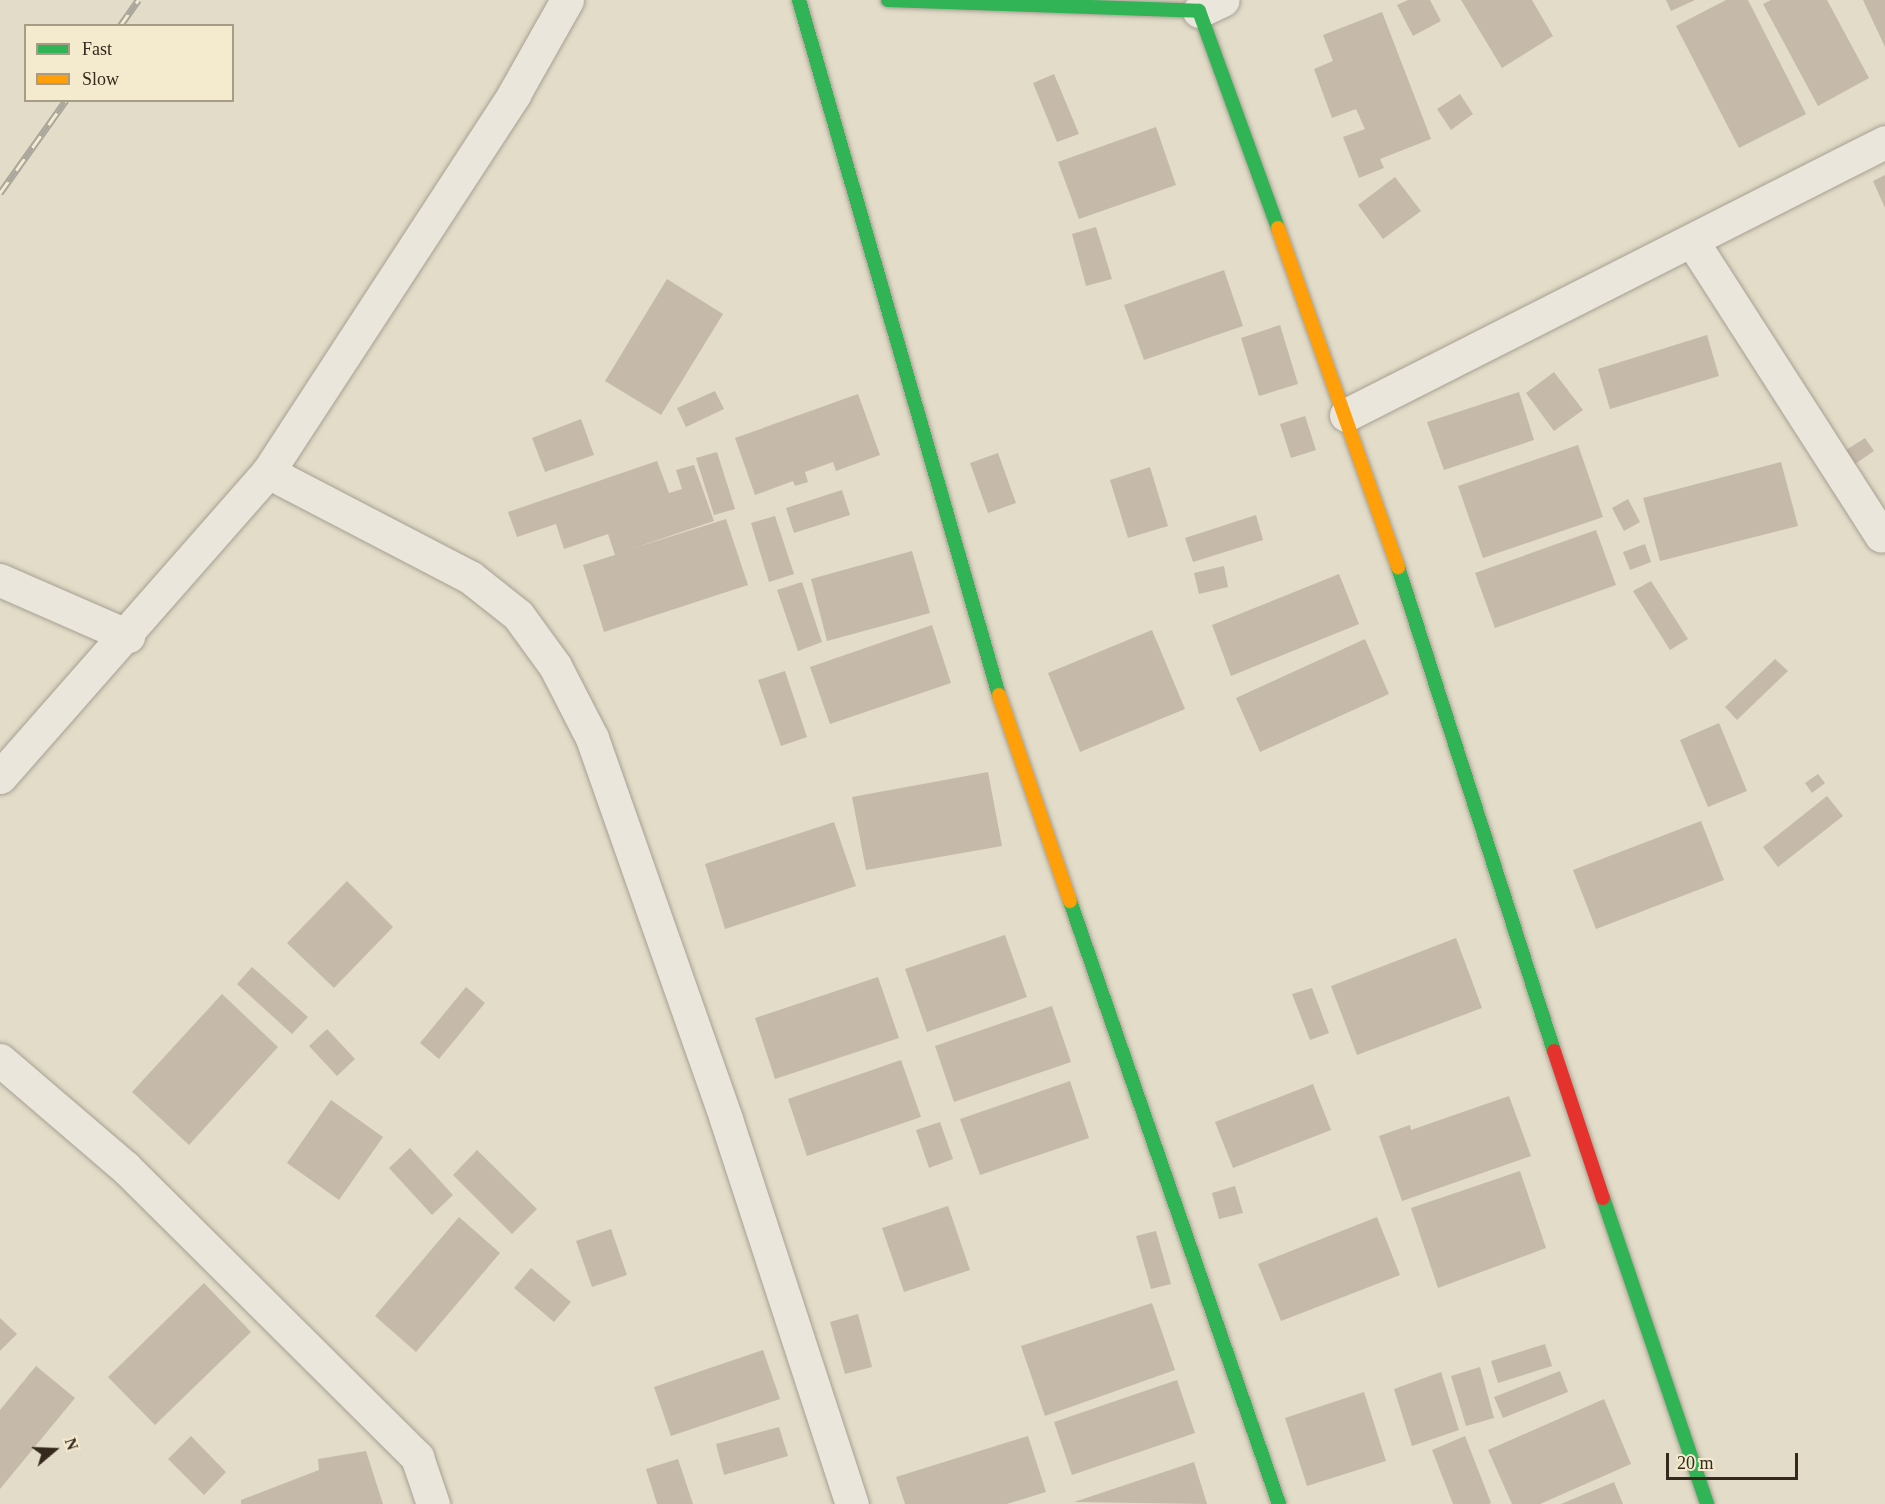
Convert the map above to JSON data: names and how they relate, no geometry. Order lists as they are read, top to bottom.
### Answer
{
  "legend": ["Fast", "Slow"],
  "scale_bar": "20 m",
  "north": "right"
}
